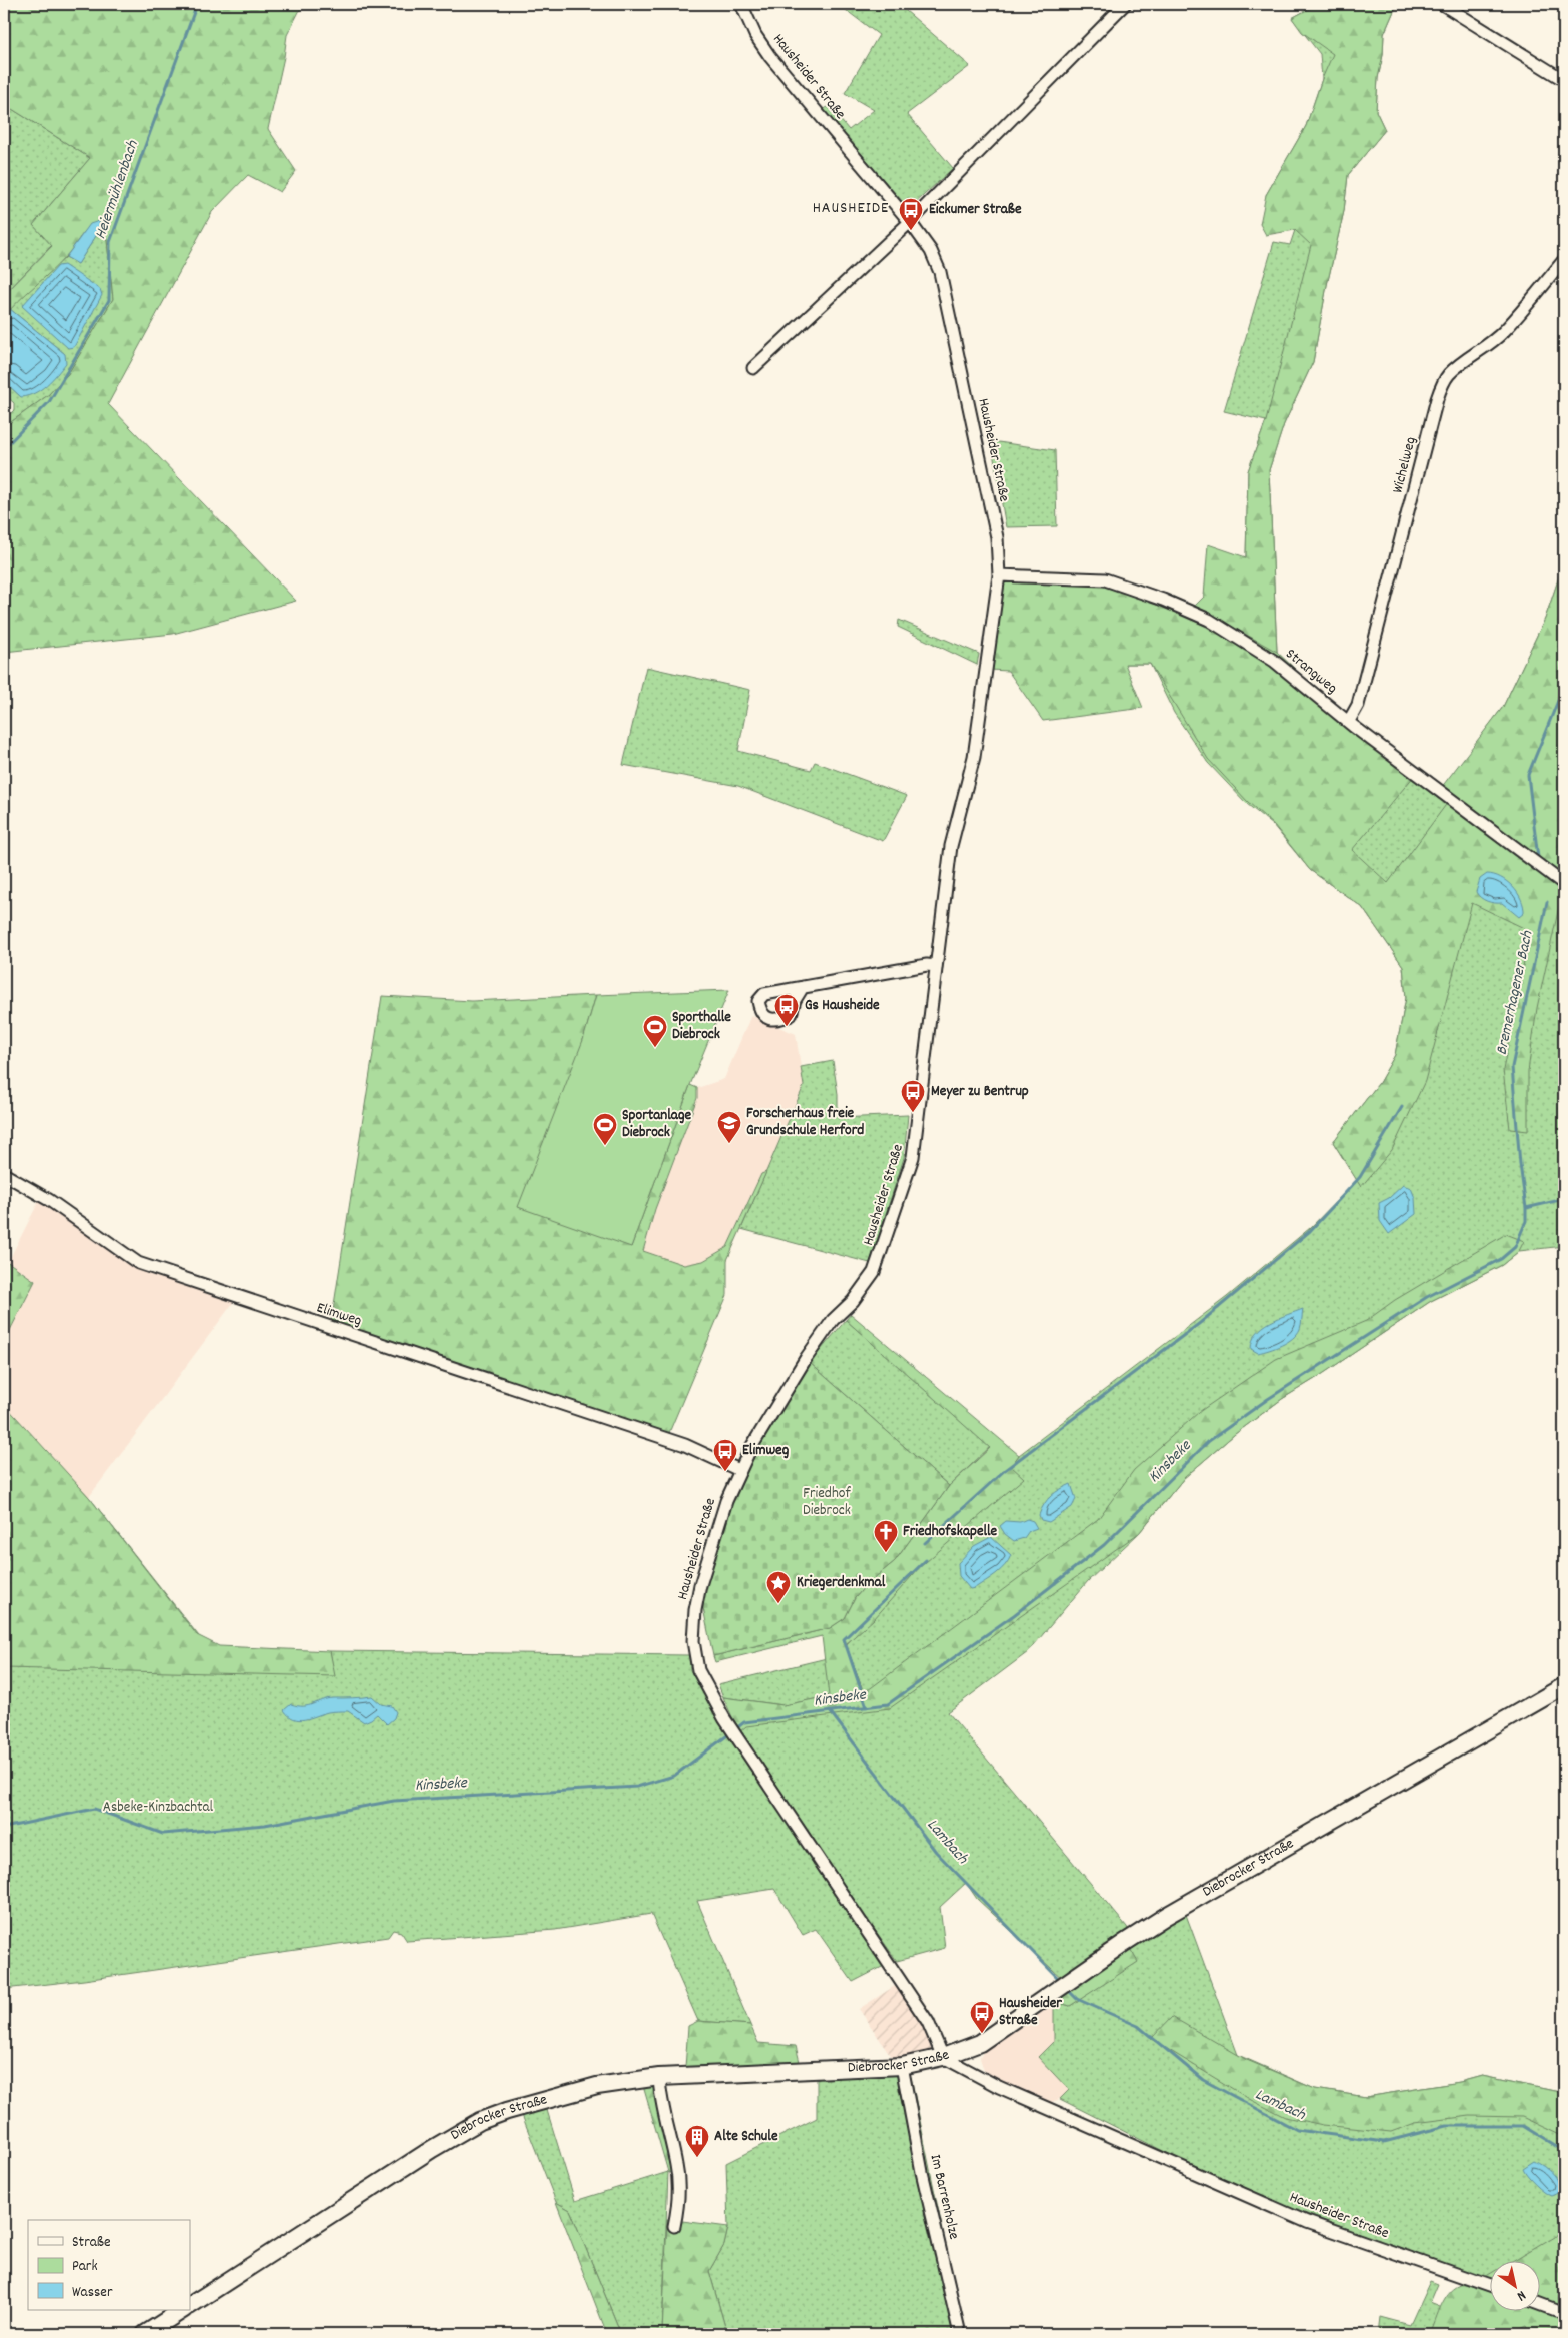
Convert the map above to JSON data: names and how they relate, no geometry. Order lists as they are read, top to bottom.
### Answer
{
  "streets": {
    "main road": ["Diebrocker Straße"],
    "street": [
      "Hausheider Straße",
      "Wichelweg",
      "Strangweg",
      "Elimweg",
      "Im Barrenholze"
    ]
  },
  "crossings": [
    ["Hausheider Straße", "Strangweg"],
    ["Hausheider Straße", "Elimweg"],
    ["Hausheider Straße", "Diebrocker Straße"],
    ["Wichelweg", "Strangweg"],
    ["Diebrocker Straße", "Im Barrenholze"]
  ],
  "districts": ["HAUSHEIDE"],
  "water": [
    "Heiermühlenbach",
    "Bremerhagener Bach",
    "Kinsbeke",
    "Lambach"
  ],
  "parks": ["Friedhof Diebrock", "Asbeke-Kinzbachtal"],
  "places": {
    "bus stop": [
      "Eickumer Straße",
      "Gs Hausheide",
      "Meyer zu Bentrup",
      "Elimweg",
      "Hausheider Straße"
    ],
    "sports": ["Sporthalle Diebrock", "Sportanlage Diebrock"],
    "school or university": ["Forscherhaus freie Grundschule Herford"],
    "church": ["Friedhofskapelle"],
    "place": ["Kriegerdenkmal"],
    "building": ["Alte Schule"]
  },
  "legend": ["Straße", "Park", "Wasser"],
  "north": "bottom right"
}
